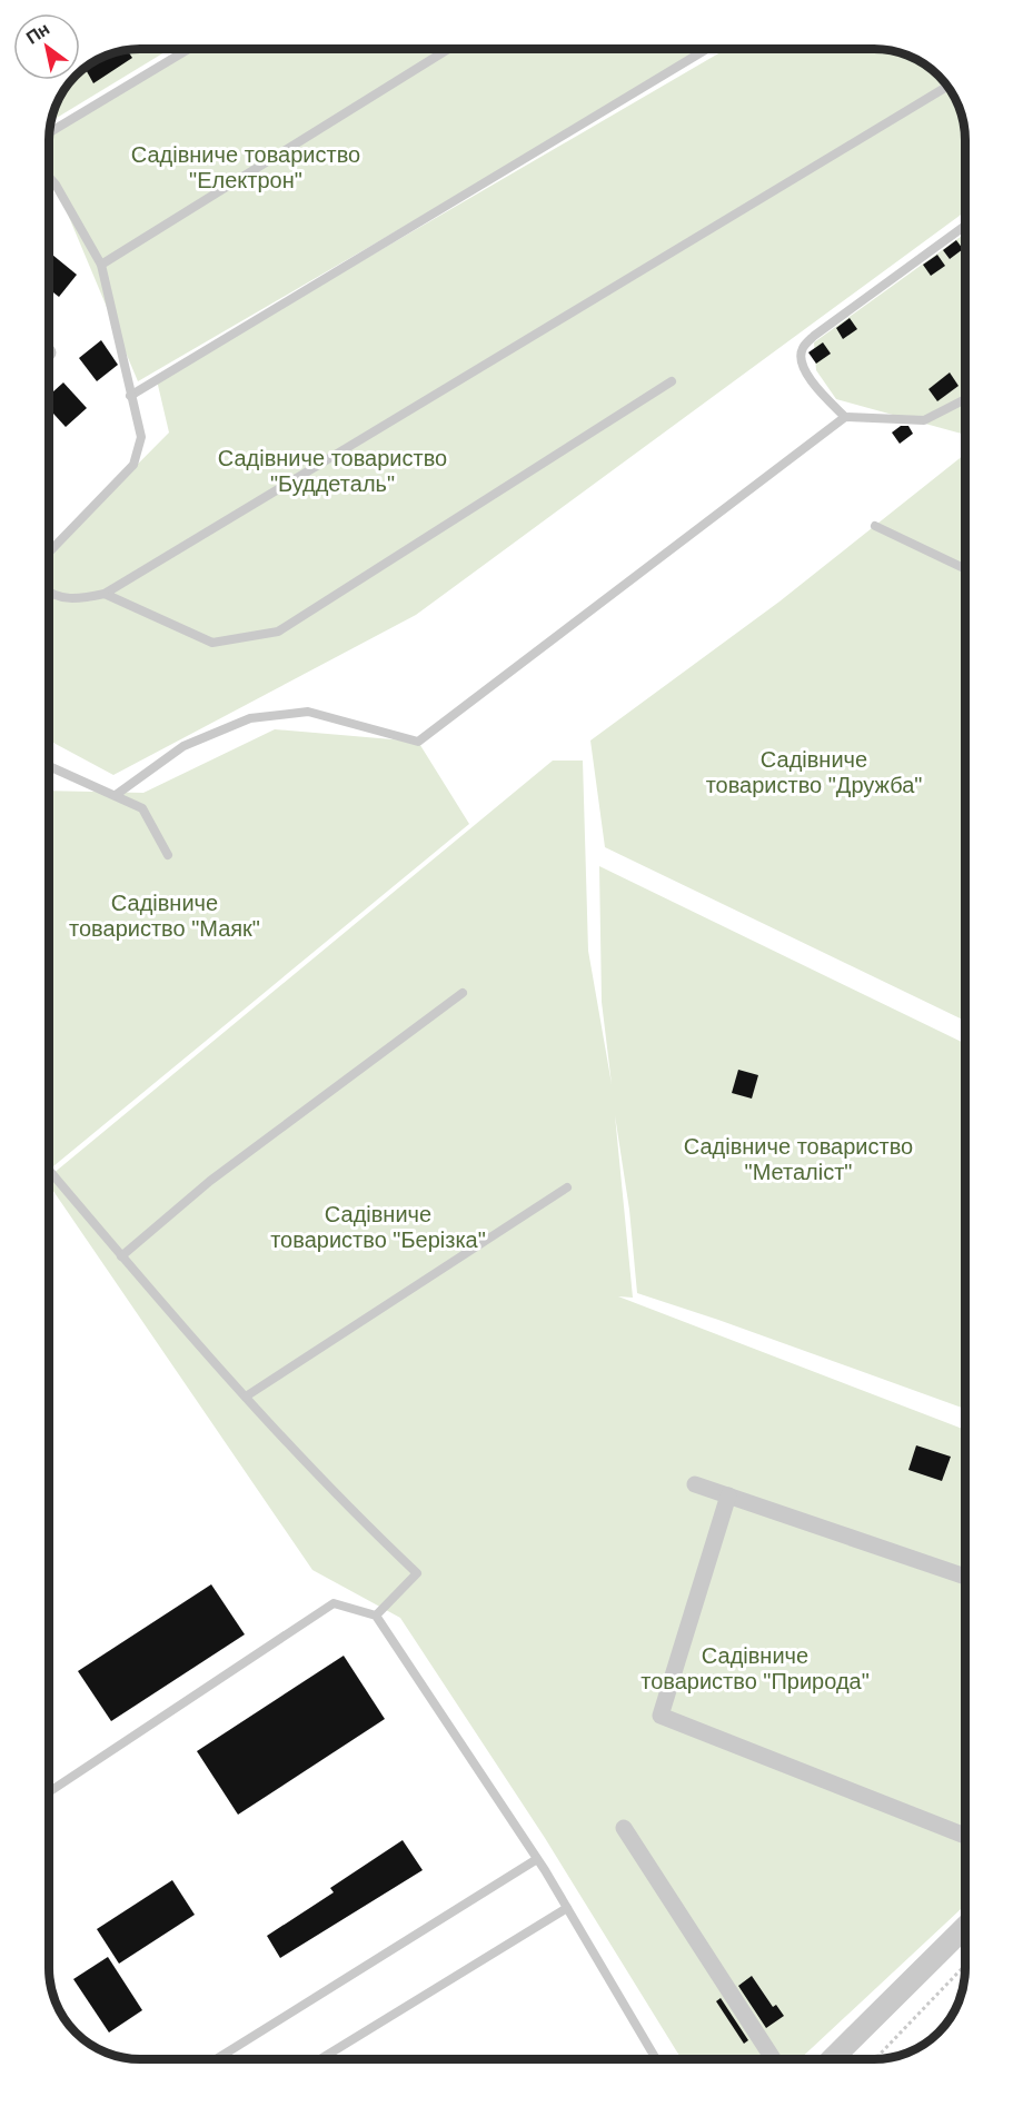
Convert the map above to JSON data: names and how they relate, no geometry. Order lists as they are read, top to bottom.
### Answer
{
  "parks": [
    "Садівниче товариство \"Електрон\"",
    "Садівниче товариство \"Буддеталь\"",
    "Садівниче товариство \"Дружба\"",
    "Садівниче товариство \"Маяк\"",
    "Садівниче товариство \"Металіст\"",
    "Садівниче товариство \"Берізка\"",
    "Садівниче товариство \"Природа\""
  ],
  "north": "top left"
}
